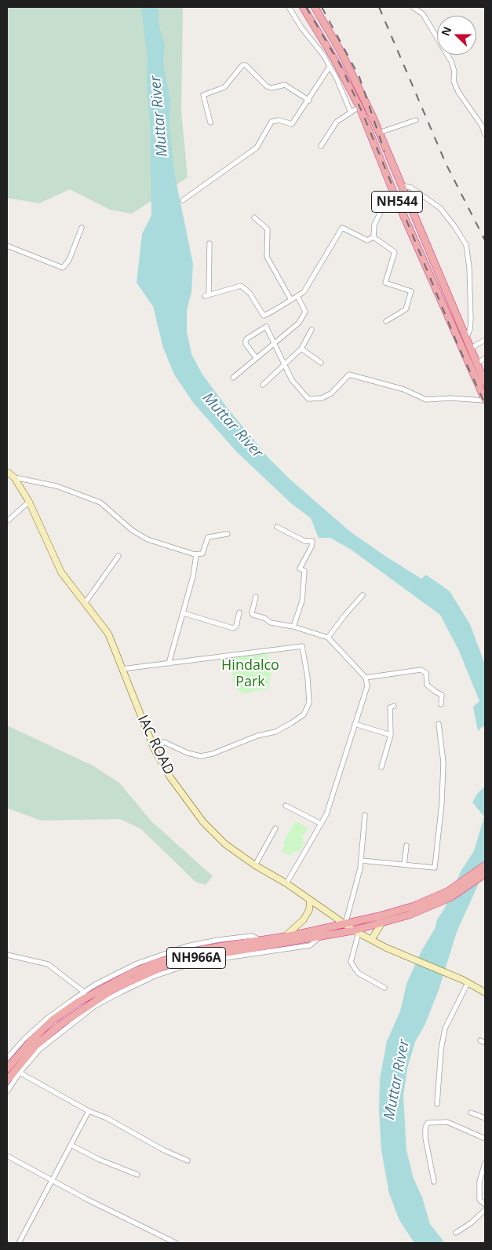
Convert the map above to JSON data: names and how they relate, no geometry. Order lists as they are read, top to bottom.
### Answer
{
  "streets": {
    "highway": ["NH544", "NH966A"],
    "main road": ["IAC ROAD"]
  },
  "crossings": [
    ["IAC ROAD", "NH966A"]
  ],
  "water": ["Muttar River"],
  "parks": ["Hindalco Park"],
  "north": "left"
}
